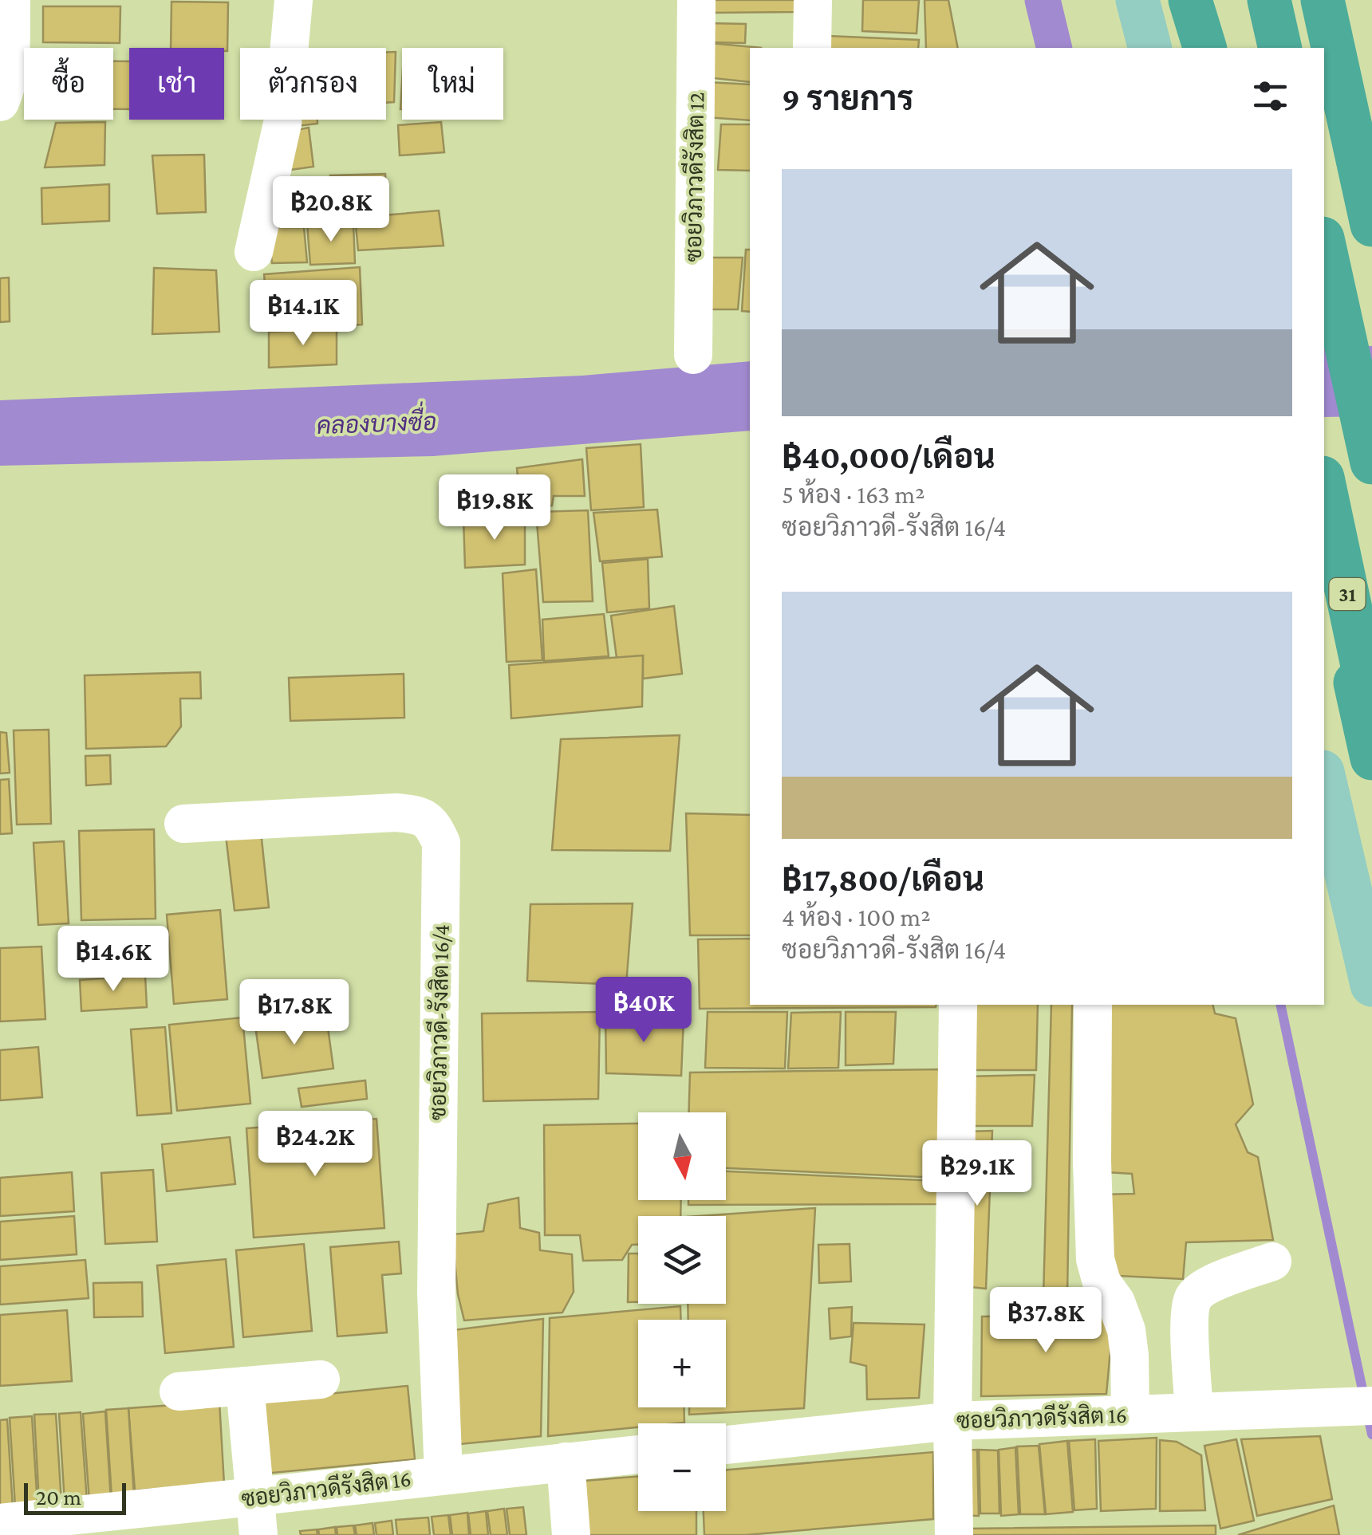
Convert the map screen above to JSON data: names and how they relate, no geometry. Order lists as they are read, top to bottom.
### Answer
{
  "streets": {
    "highway": ["31"],
    "street": ["ซอยวิภาวดีรังสิต 12", "ซอยวิภาวดี-รังสิต 16/4", "ซอยวิภาวดีรังสิต 16"]
  },
  "crossings": [
    ["ซอยวิภาวดี-รังสิต 16/4", "ซอยวิภาวดีรังสิต 16"]
  ],
  "water": ["คลองบางซื่อ"],
  "scale_bar": "20 m",
  "north": "bottom",
  "page": {
    "chip": [
      "ซื้อ",
      "เช่า",
      "ตัวกรอง",
      "ใหม่"
    ],
    "heading": "9 รายการ",
    "list": [
      {
        "name": "฿40,000/เดือน",
        "note": "5 ห้อง · 163 m² · ซอยวิภาวดี-รังสิต 16/4"
      },
      {
        "name": "฿17,800/เดือน",
        "note": "4 ห้อง · 100 m² · ซอยวิภาวดี-รังสิต 16/4"
      }
    ],
    "price": [
      "฿20.8K",
      "฿14.1K",
      "฿19.8K",
      "฿14.6K",
      "฿40K",
      "฿17.8K",
      "฿24.2K",
      "฿29.1K",
      "฿37.8K"
    ],
    "map_buttons": ["+", "−"],
    "scale": "20 m"
  }
}
